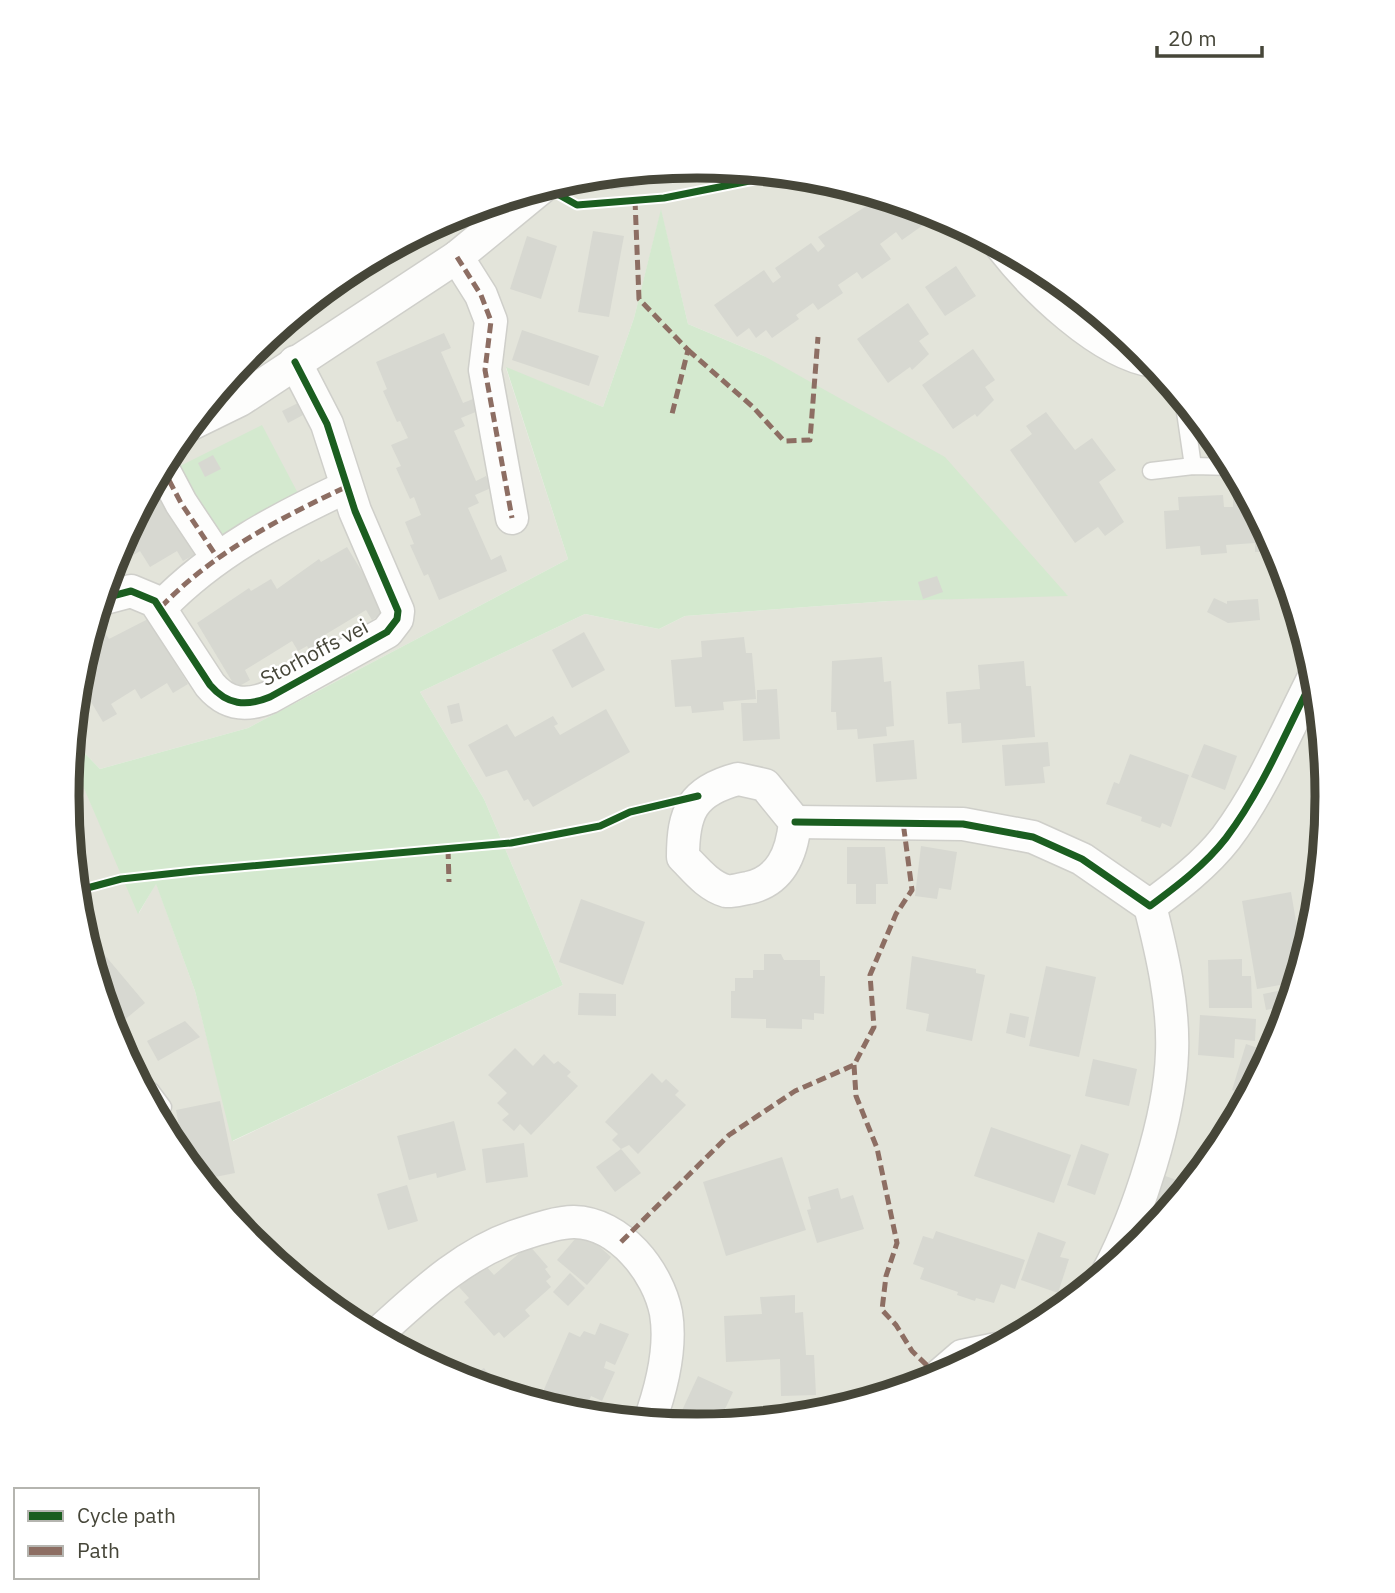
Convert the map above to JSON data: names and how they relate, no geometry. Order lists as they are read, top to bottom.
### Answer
{
  "streets": {
    "street": ["Storhoffs vei"]
  },
  "legend": ["Cycle path", "Path"],
  "scale_bar": "20 m"
}
